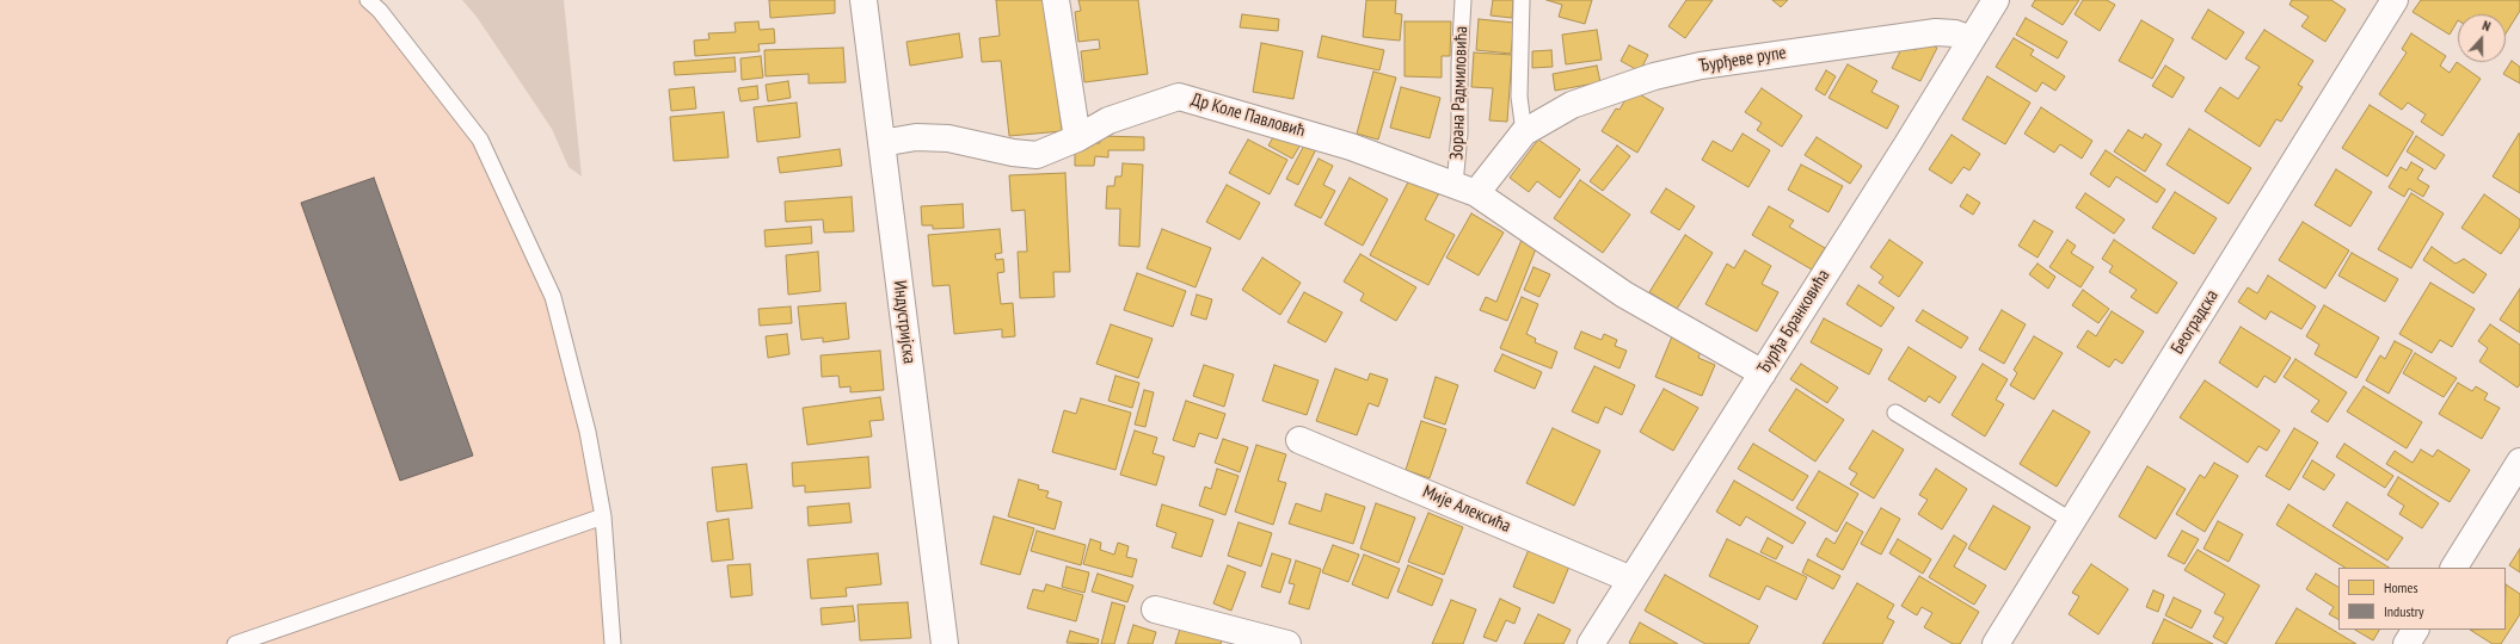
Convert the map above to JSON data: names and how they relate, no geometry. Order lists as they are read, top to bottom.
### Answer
{
  "streets": {
    "street": [
      "Ђурђеве рупе",
      "Др Коле Павловић",
      "Индустријска",
      "Ђурђа Бранковића",
      "Београдска",
      "Мије Алексића"
    ],
    "lane": ["Зорана Радмиловића"]
  },
  "crossings": [
    ["Ђурђеве рупе", "Зорана Радмиловића"],
    ["Ђурђеве рупе", "Др Коле Павловић"],
    ["Ђурђеве рупе", "Ђурђа Бранковића"],
    ["Зорана Радмиловића", "Др Коле Павловић"],
    ["Др Коле Павловић", "Индустријска"],
    ["Ђурђа Бранковића", "Мије Алексића"]
  ],
  "legend": ["Homes", "Industry"],
  "north": "top"
}
